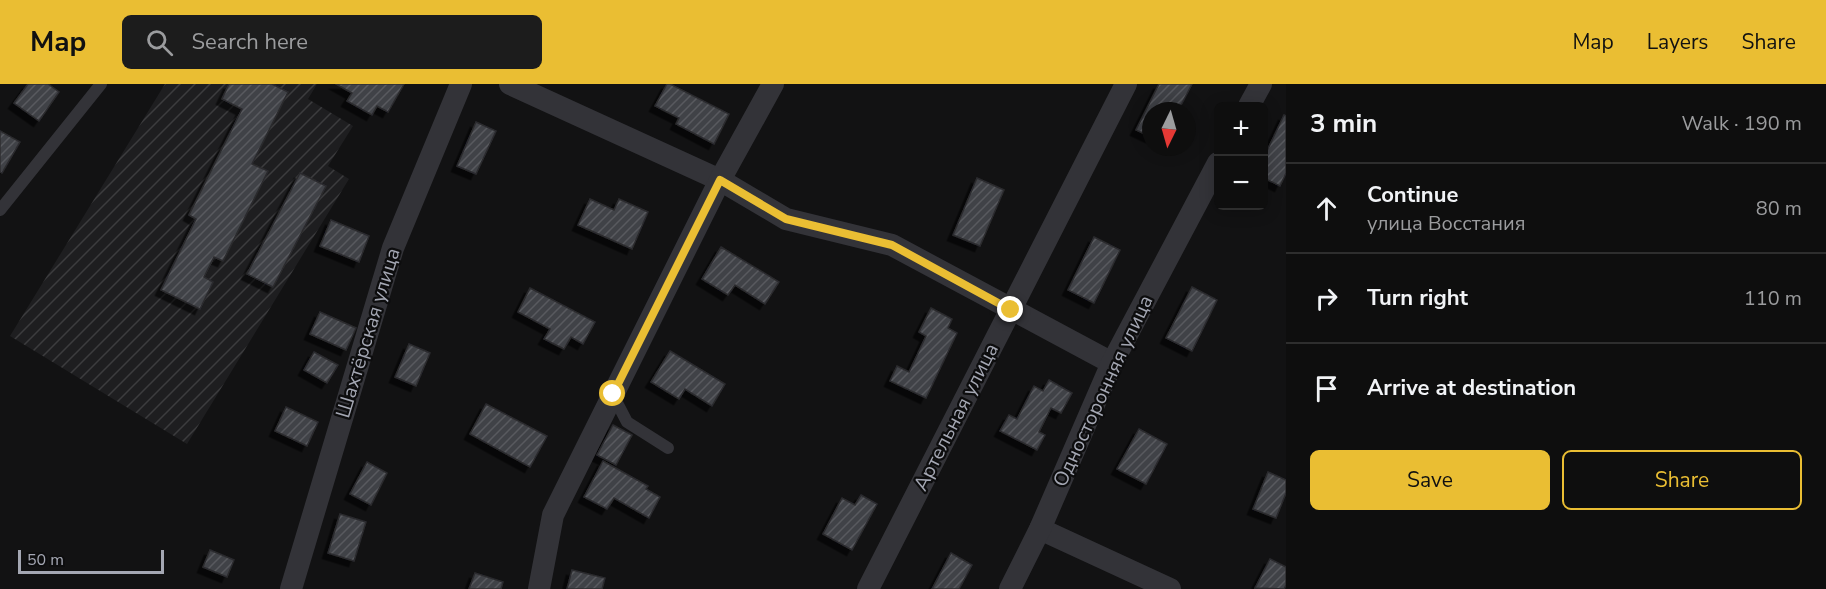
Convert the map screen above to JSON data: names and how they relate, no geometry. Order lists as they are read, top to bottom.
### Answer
{
  "streets": {
    "street": ["Шахтёрская улица", "Односторонняя улица", "Артельная улица"]
  },
  "scale_bar": "50 m",
  "north": "bottom",
  "page": {
    "header": "Map",
    "search": "Search here",
    "nav": ["Map", "Layers", "Share"],
    "heading": ["3 min", "Walk · 190 m"],
    "map_buttons": ["+", "−"],
    "list": [
      ["Continue", "улица Восстания", "80 m"],
      ["Turn right", "110 m"],
      "Arrive at destination"
    ],
    "buttons": ["Save", "Share"],
    "scale": "50 m"
  }
}
